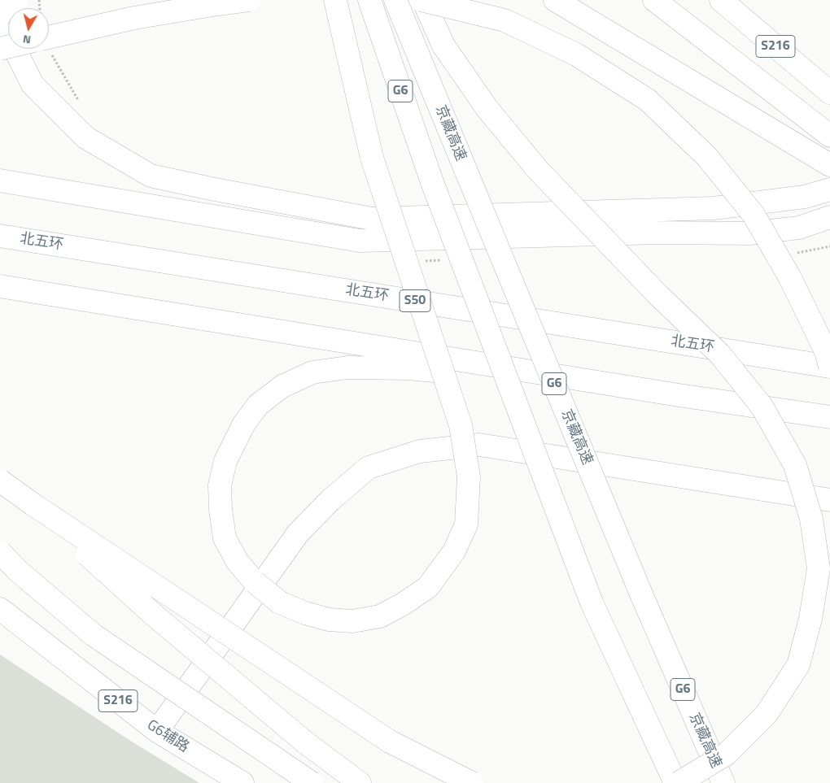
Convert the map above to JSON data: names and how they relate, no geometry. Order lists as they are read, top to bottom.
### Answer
{
  "streets": {
    "main road": [
      "S216",
      "G6",
      "京藏高速",
      "北五环",
      "S50",
      "G6辅路"
    ]
  },
  "north": "bottom"
}
